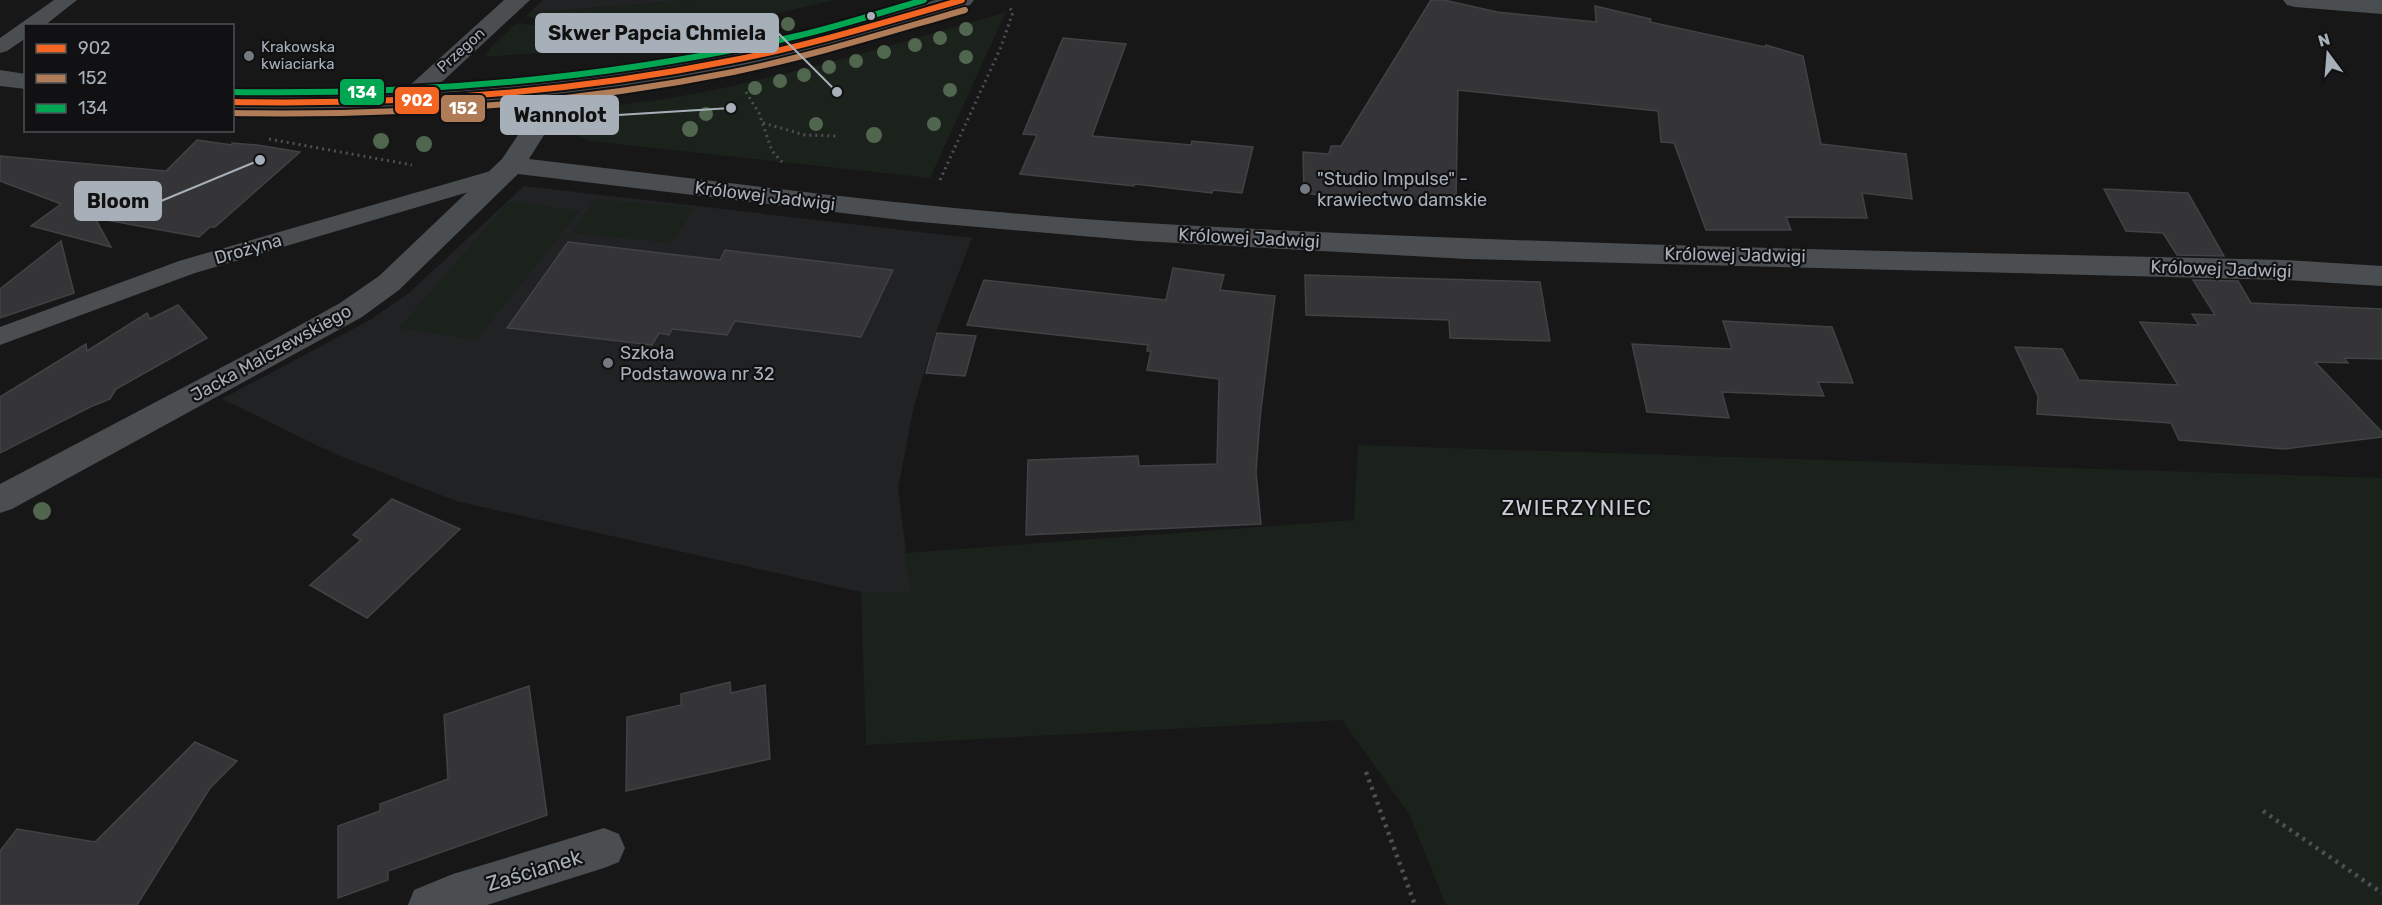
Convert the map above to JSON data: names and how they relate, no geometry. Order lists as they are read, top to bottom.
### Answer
{
  "streets": {
    "street": [
      "Przegon",
      "Królowej Jadwigi",
      "Jacka Malczewskiego",
      "Zaścianek"
    ],
    "lane": ["Drożyna"]
  },
  "crossings": [
    ["Królowej Jadwigi", "Drożyna"],
    ["Królowej Jadwigi", "Jacka Malczewskiego"],
    ["Drożyna", "Jacka Malczewskiego"]
  ],
  "districts": ["ZWIERZYNIEC"],
  "places": [
    "Krakowska kwiaciarka",
    "Skwer Papcia Chmiela",
    "Wannolot",
    "Bloom",
    "\"Studio Impulse\" - krawiectwo damskie",
    "Szkoła Podstawowa nr 32"
  ],
  "lines": ["transit line 902", "transit line 134", "transit line 152"],
  "legend": ["902", "152", "134"],
  "north": "top"
}
